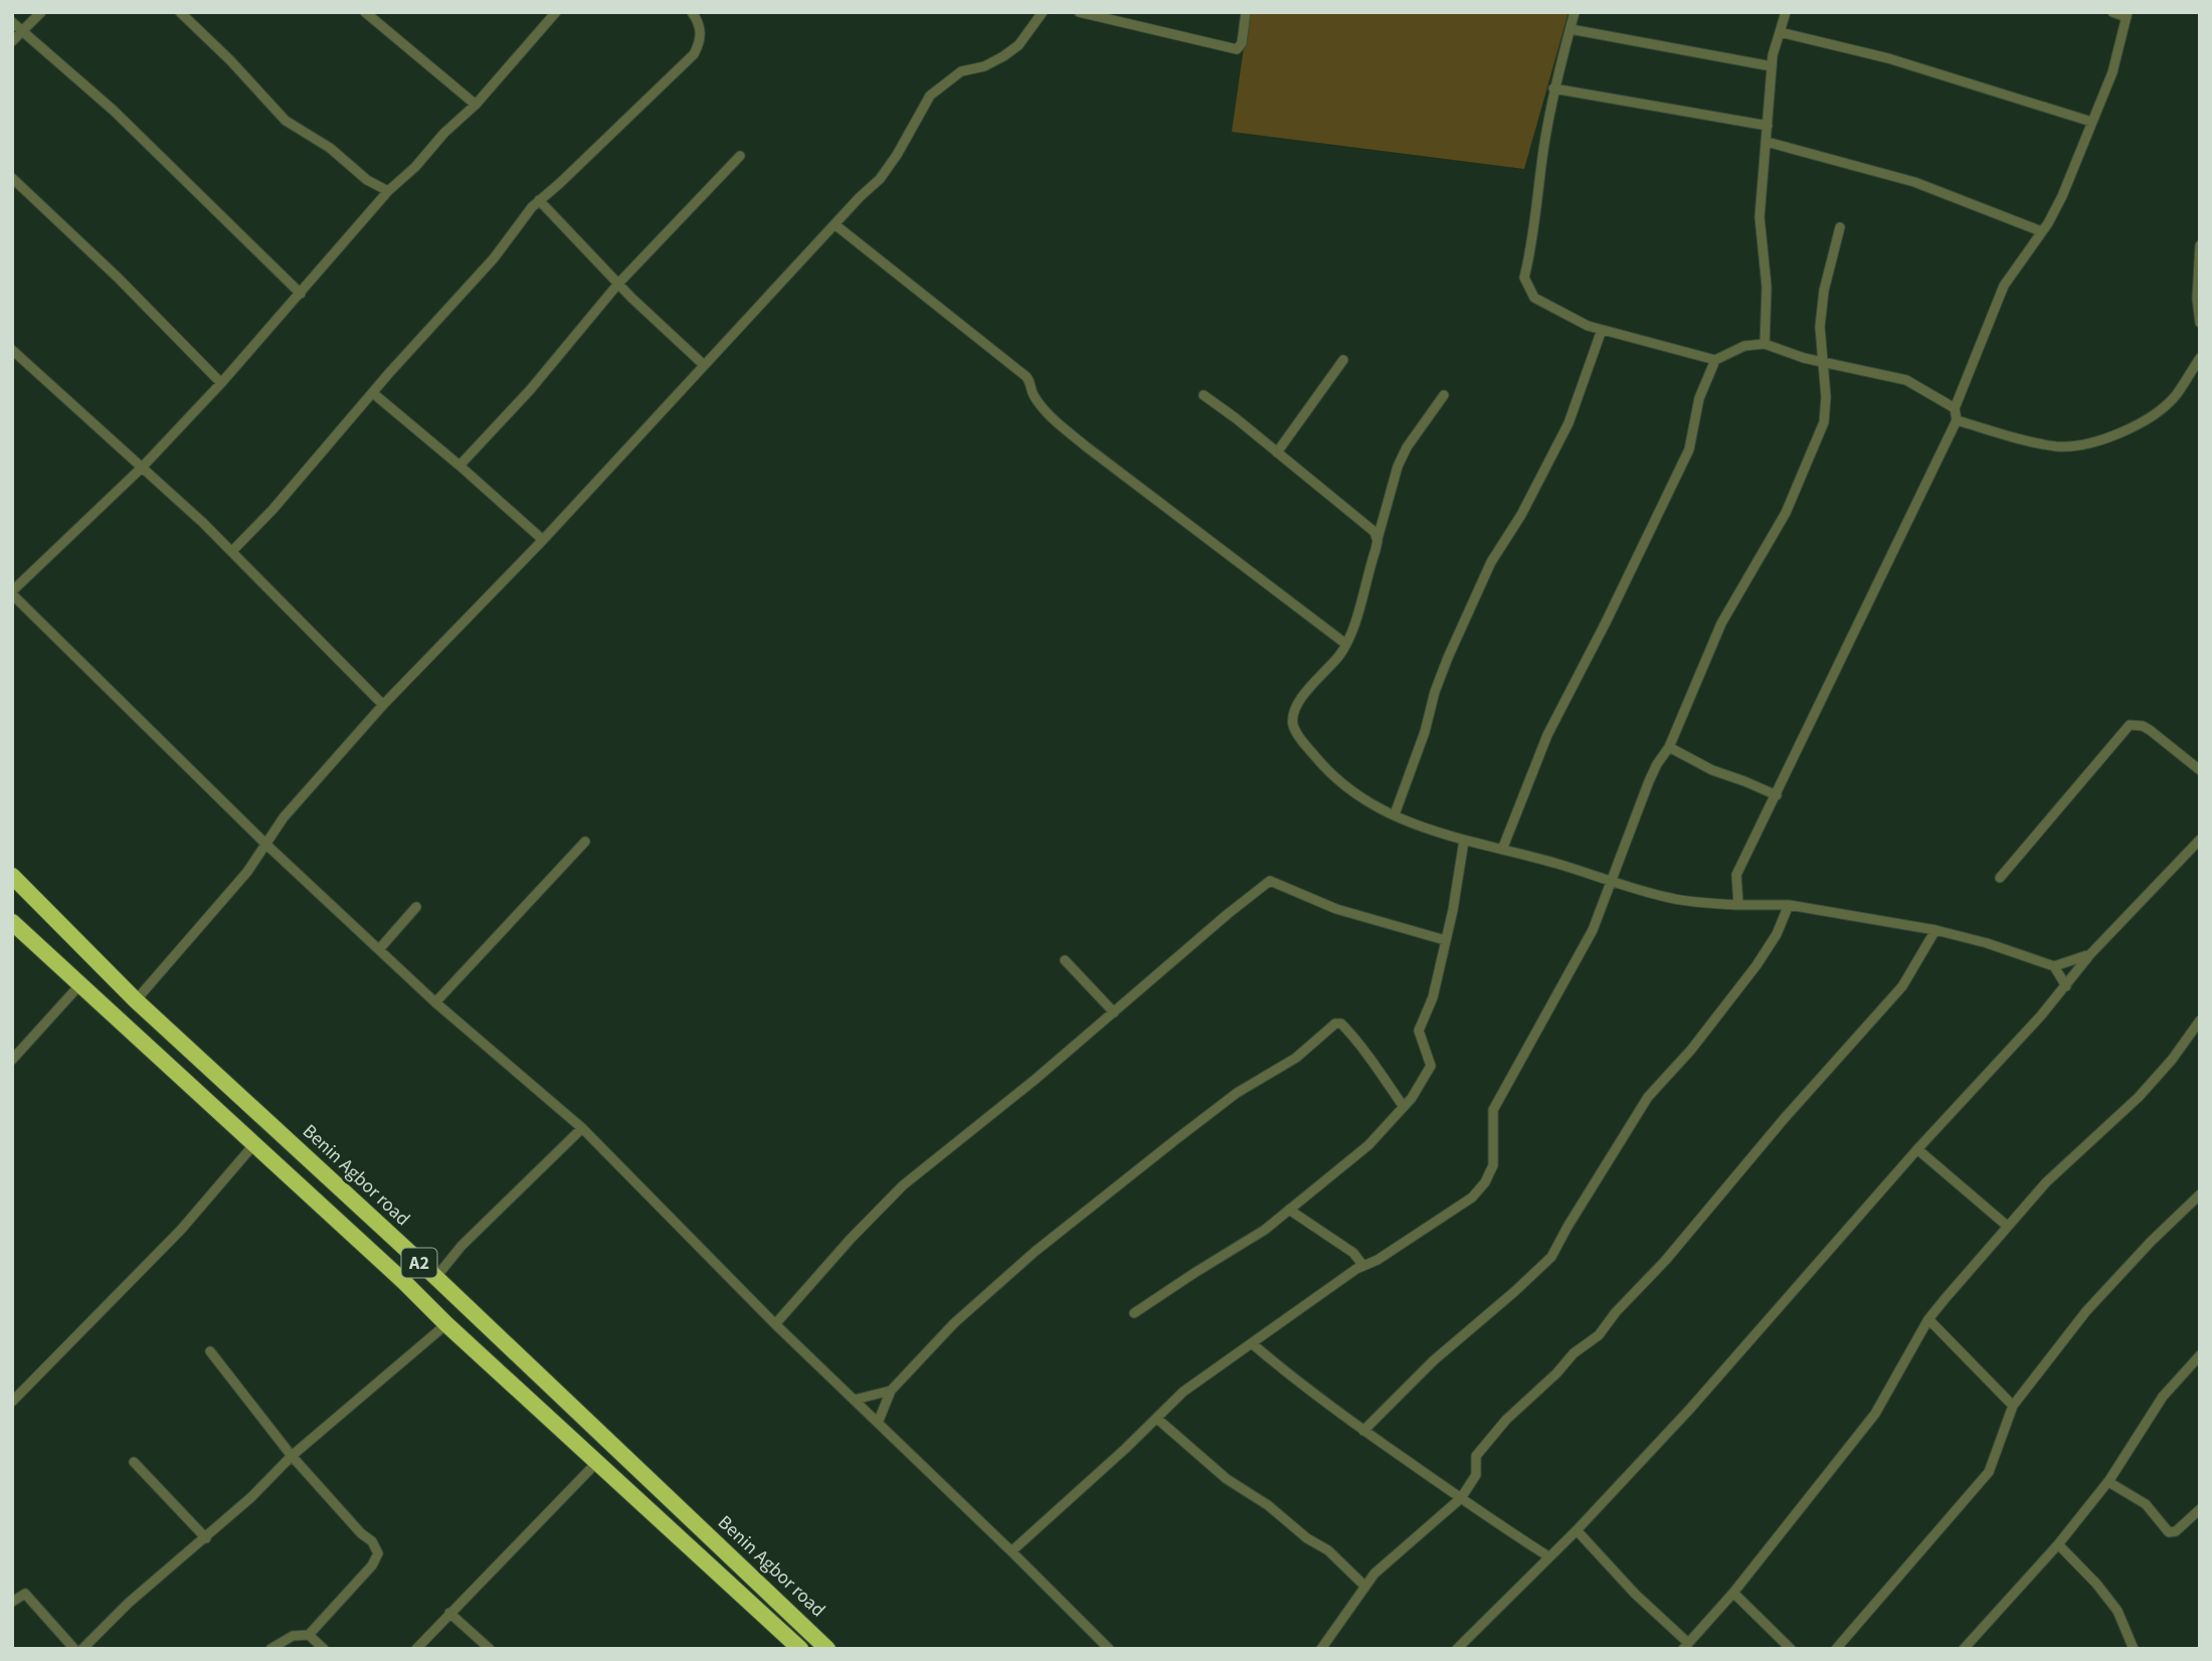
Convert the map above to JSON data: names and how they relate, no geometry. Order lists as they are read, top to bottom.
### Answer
{
  "streets": {
    "highway": ["Benin Agbor road", "A2"]
  }
}
